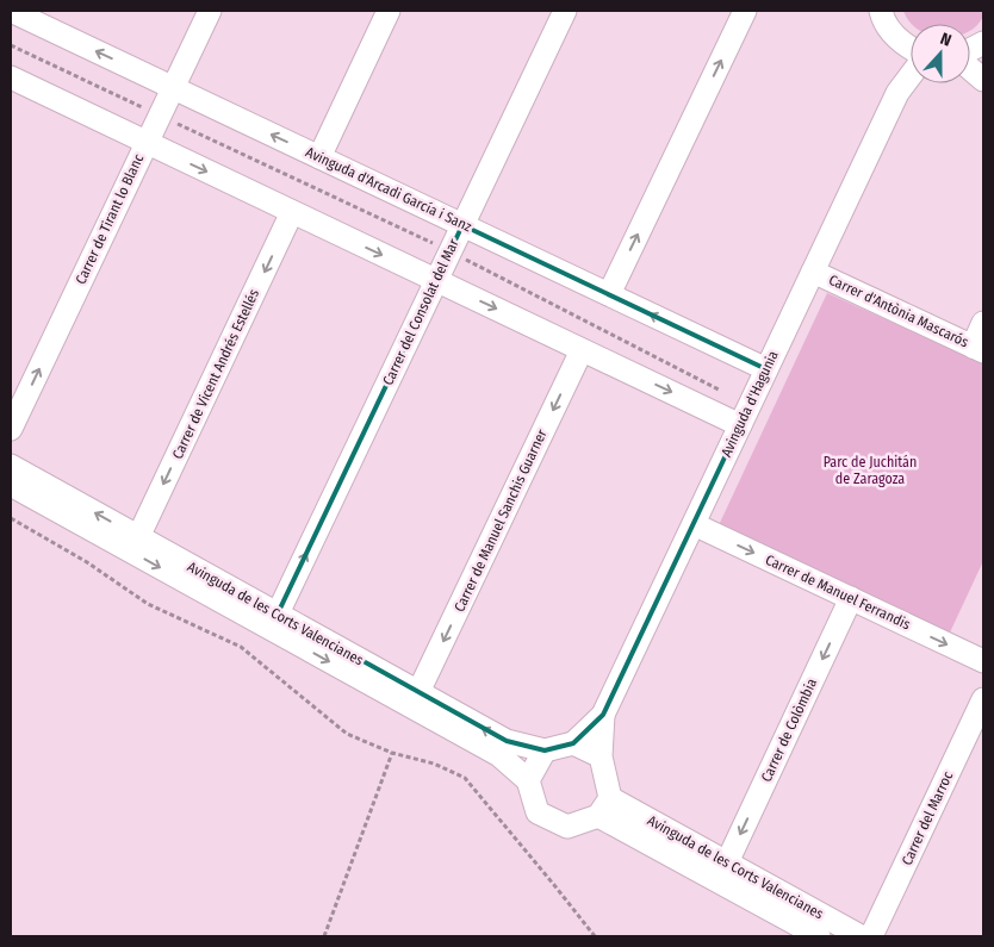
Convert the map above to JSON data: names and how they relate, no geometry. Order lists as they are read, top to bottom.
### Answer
{
  "streets": {
    "street": [
      "Avinguda d'Arcadi García i Sanz",
      "Carrer de Tirant lo Blanc",
      "Carrer d'Antònia Mascarós",
      "Carrer del Consolat del Mar",
      "Carrer de Vicent Andrés Estellés",
      "Avinguda d'Hagunia",
      "Carrer de Manuel Sanchis Guarner",
      "Carrer de Manuel Ferrandis",
      "Avinguda de les Corts Valencianes",
      "Carrer de Colòmbia",
      "Carrer del Marroc"
    ]
  },
  "crossings": [
    ["Avinguda d'Arcadi García i Sanz", "Carrer de Tirant lo Blanc"],
    ["Avinguda d'Arcadi García i Sanz", "Carrer del Consolat del Mar"],
    ["Avinguda d'Arcadi García i Sanz", "Avinguda d'Hagunia"],
    ["Carrer d'Antònia Mascarós", "Avinguda d'Hagunia"],
    ["Carrer del Consolat del Mar", "Avinguda de les Corts Valencianes"],
    ["Carrer de Vicent Andrés Estellés", "Avinguda de les Corts Valencianes"],
    ["Avinguda d'Hagunia", "Carrer de Manuel Ferrandis"],
    ["Avinguda d'Hagunia", "Avinguda de les Corts Valencianes"],
    ["Carrer de Manuel Sanchis Guarner", "Avinguda de les Corts Valencianes"],
    ["Carrer de Manuel Ferrandis", "Carrer de Colòmbia"],
    ["Avinguda de les Corts Valencianes", "Carrer de Colòmbia"]
  ],
  "one_way": [
    "Carrer de Tirant lo Blanc",
    "Carrer del Consolat del Mar",
    "Carrer de Vicent Andrés Estellés",
    "Carrer de Manuel Sanchis Guarner",
    "Carrer de Manuel Ferrandis",
    "Carrer de Colòmbia"
  ],
  "parks": ["Parc de Juchitán de Zaragoza"],
  "north": "top"
}
